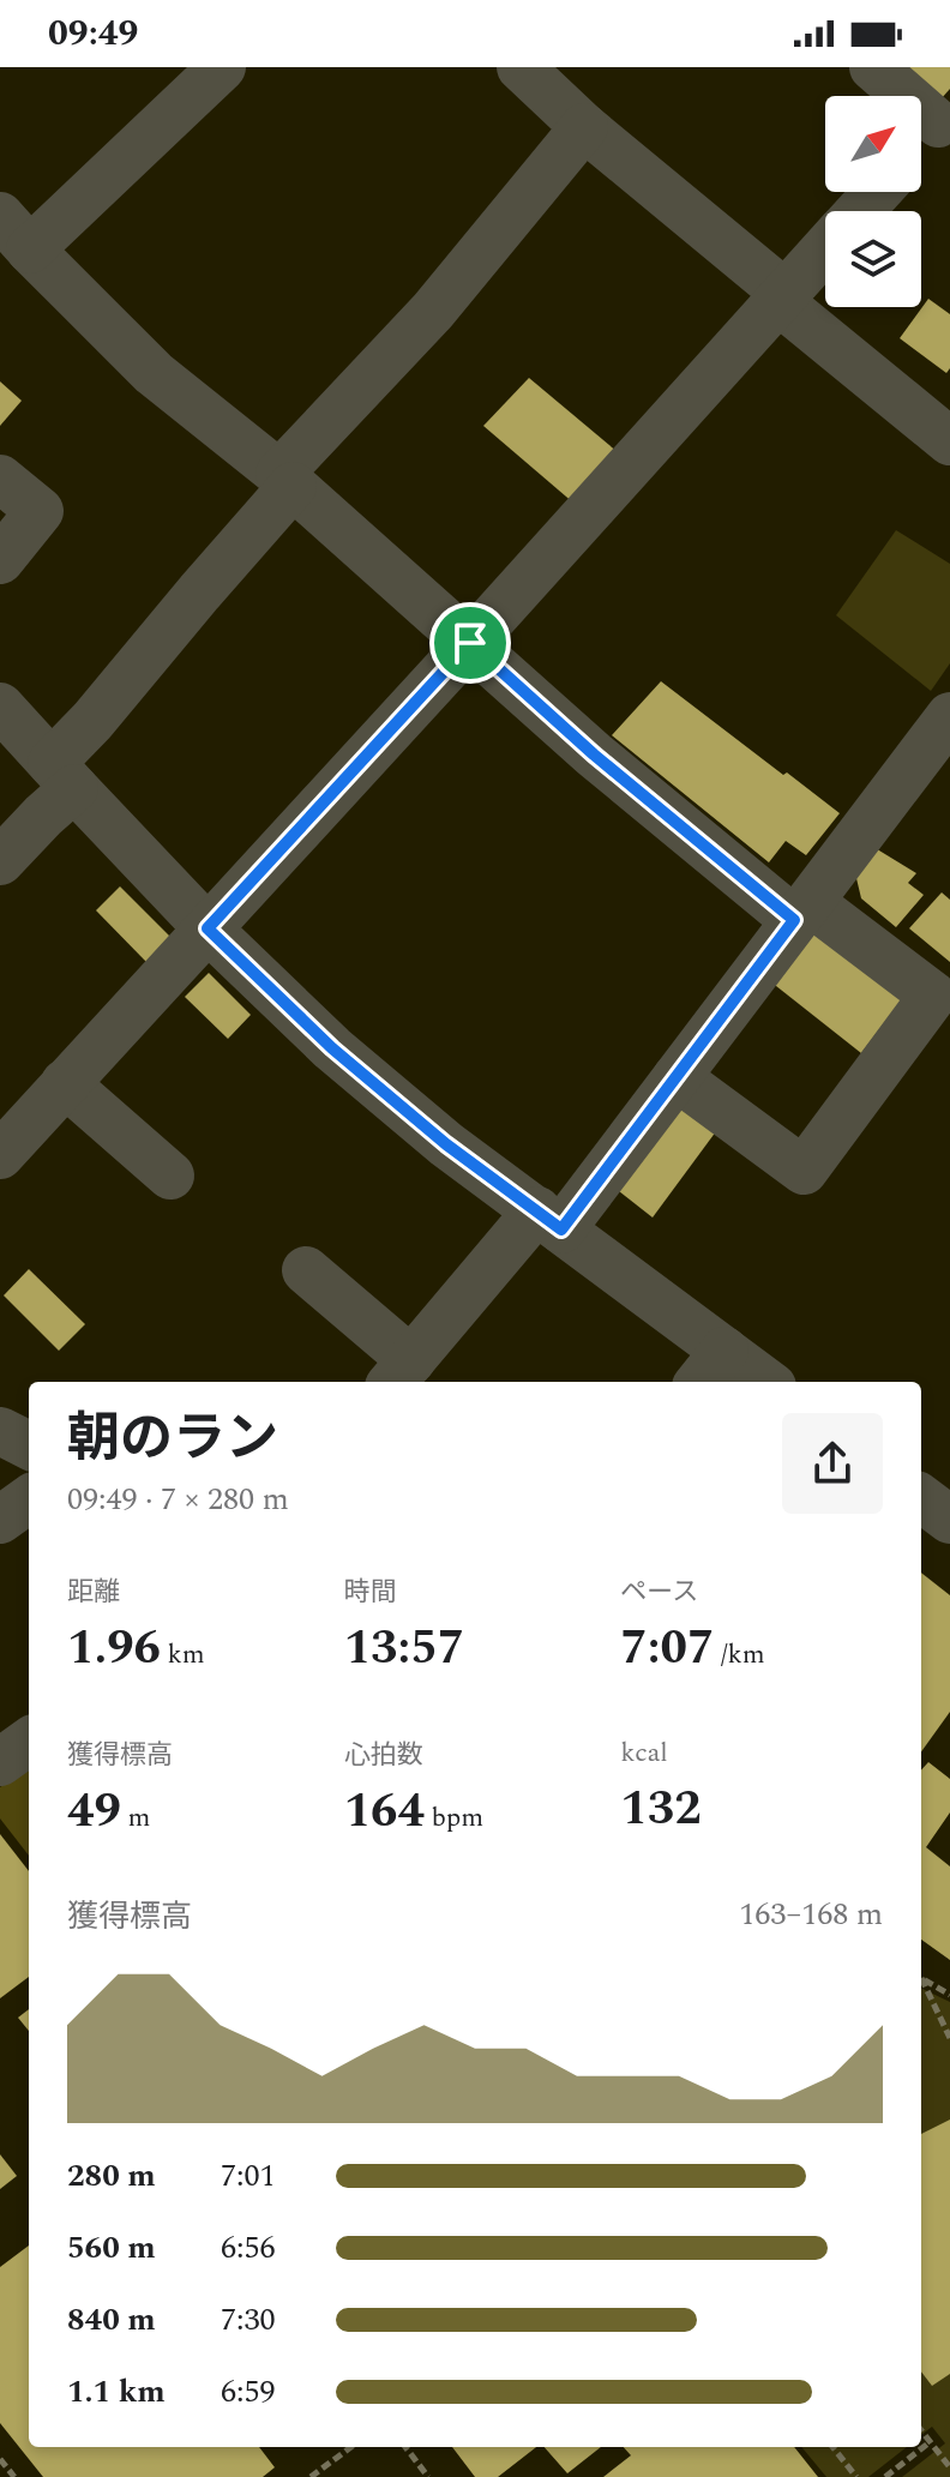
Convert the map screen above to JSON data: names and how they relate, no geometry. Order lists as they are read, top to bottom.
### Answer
{
  "north": "top right",
  "page": {
    "status": "09:49",
    "heading": ["朝のラン", "09:49 · 7 × 280 m"],
    "stats": [
      ["距離", "1.96 km"],
      ["時間", "13:57"],
      ["ペース", "7:07 /km"],
      ["獲得標高", "49 m"],
      ["心拍数", "164 bpm"],
      ["kcal", "132"]
    ],
    "chart": ["獲得標高", "163–168 m"],
    "list": [
      {
        "name": "280 m",
        "note": "7:01"
      },
      {
        "name": "560 m",
        "note": "6:56"
      },
      {
        "name": "840 m",
        "note": "7:30"
      },
      {
        "name": "1.1 km",
        "note": "6:59"
      }
    ]
  }
}
